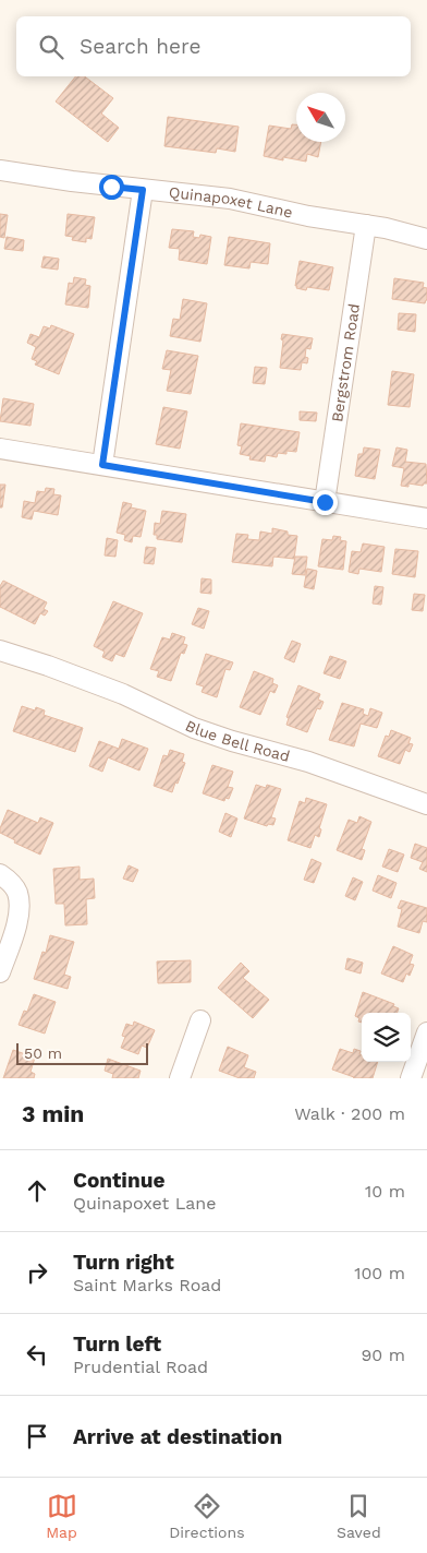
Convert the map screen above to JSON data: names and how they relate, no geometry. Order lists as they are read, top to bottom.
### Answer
{
  "streets": {
    "street": ["Quinapoxet Lane", "Bergstrom Road", "Blue Bell Road"]
  },
  "crossings": [
    ["Quinapoxet Lane", "Bergstrom Road"]
  ],
  "scale_bar": "50 m",
  "north": "top left",
  "page": {
    "search": "Search here",
    "scale": "50 m",
    "heading": ["3 min", "Walk · 200 m"],
    "list": [
      ["Continue", "Quinapoxet Lane", "10 m"],
      ["Turn right", "Saint Marks Road", "100 m"],
      ["Turn left", "Prudential Road", "90 m"],
      "Arrive at destination"
    ],
    "nav": ["Map", "Directions", "Saved"]
  }
}
